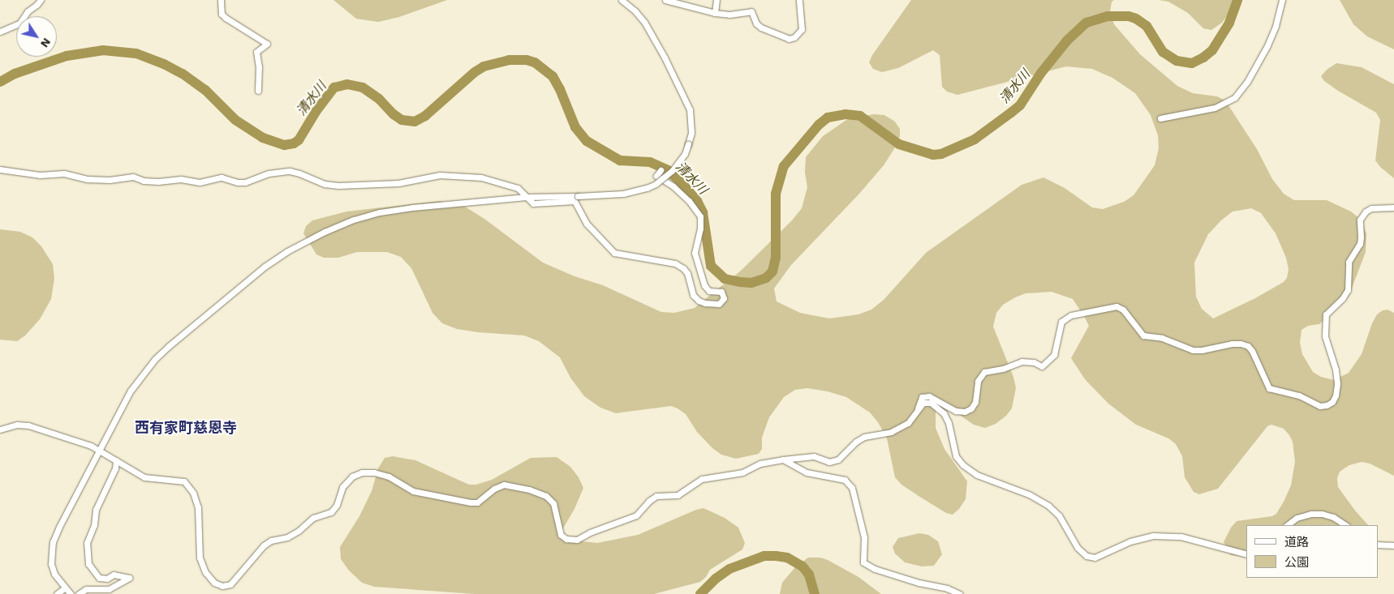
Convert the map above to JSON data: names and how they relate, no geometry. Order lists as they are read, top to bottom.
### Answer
{
  "districts": ["西有家町慈恩寺"],
  "water": ["清水川"],
  "legend": ["道路", "公園"],
  "north": "bottom right"
}
